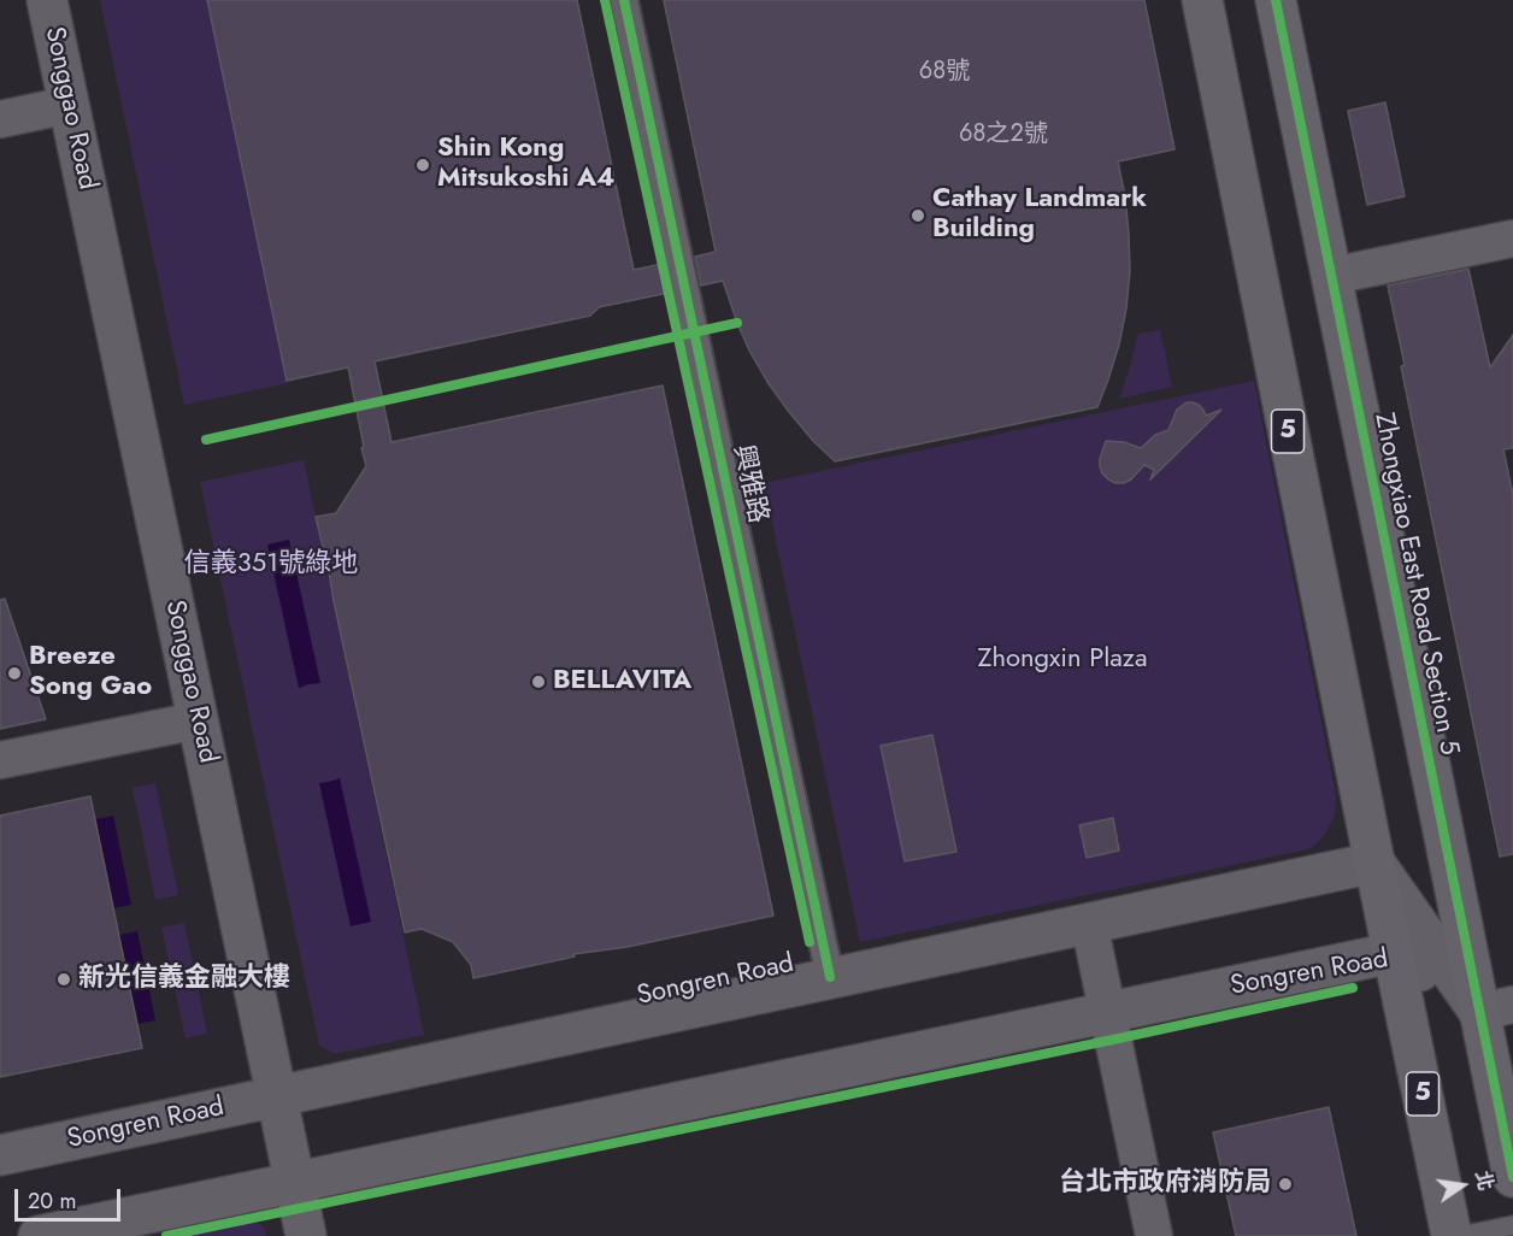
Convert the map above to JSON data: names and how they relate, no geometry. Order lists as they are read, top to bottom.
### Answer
{
  "streets": {
    "main road": ["5", "Zhongxiao East Road Section 5"],
    "street": ["Songgao Road", "興雅路", "Songren Road"]
  },
  "crossings": [
    ["Songgao Road", "Songren Road"],
    ["5", "Songren Road"],
    ["興雅路", "Songren Road"],
    ["Zhongxiao East Road Section 5", "Songren Road"]
  ],
  "parks": ["信義351號綠地", "Zhongxin Plaza"],
  "places": [
    "Shin Kong Mitsukoshi A4",
    "Cathay Landmark Building",
    "Breeze Song Gao",
    "BELLAVITA",
    "新光信義金融大樓",
    "台北市政府消防局"
  ],
  "house_numbers": ["68號", "68之2號"],
  "scale_bar": "20 m",
  "north": "right"
}
